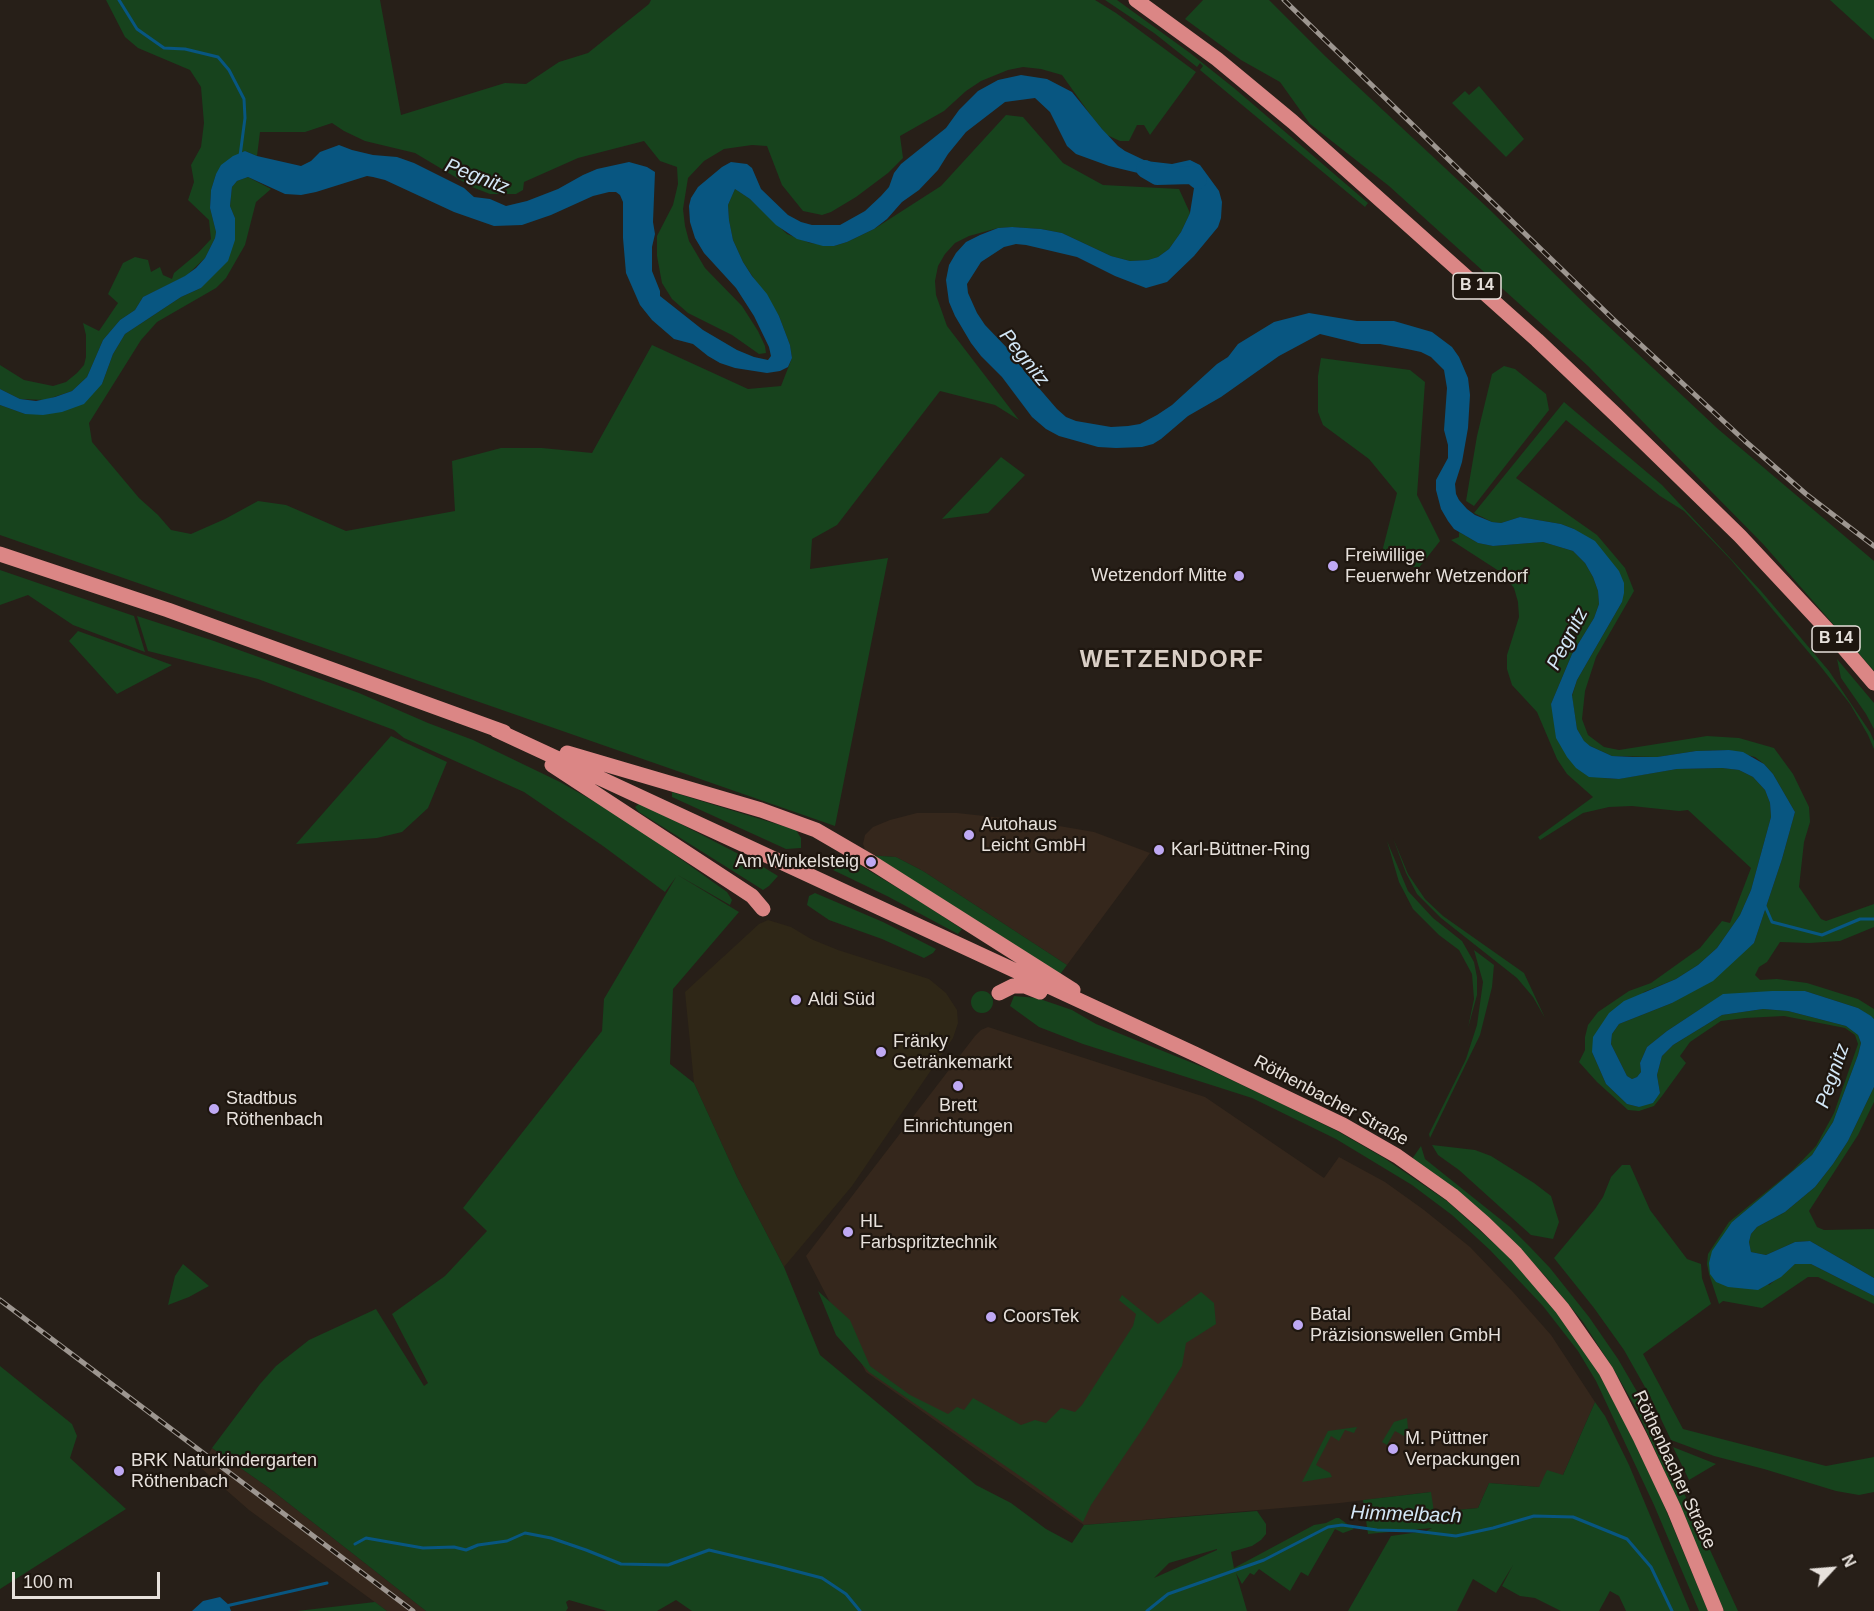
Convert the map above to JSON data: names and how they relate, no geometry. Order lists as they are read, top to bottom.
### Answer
{
  "streets": {
    "main road": ["B 14", "Röthenbacher Straße"]
  },
  "districts": ["WETZENDORF"],
  "water": ["Pegnitz", "Himmelbach"],
  "places": [
    "Freiwillige Feuerwehr Wetzendorf",
    "Wetzendorf Mitte",
    "Autohaus Leicht GmbH",
    "Karl-Büttner-Ring",
    "Am Winkelsteig",
    "Aldi Süd",
    "Fränky Getränkemarkt",
    "Brett Einrichtungen",
    "Stadtbus Röthenbach",
    "HL Farbspritztechnik",
    "CoorsTek",
    "Batal Präzisionswellen GmbH",
    "M. Püttner Verpackungen",
    "BRK Naturkindergarten Röthenbach"
  ],
  "scale_bar": "100 m",
  "north": "top right"
}
